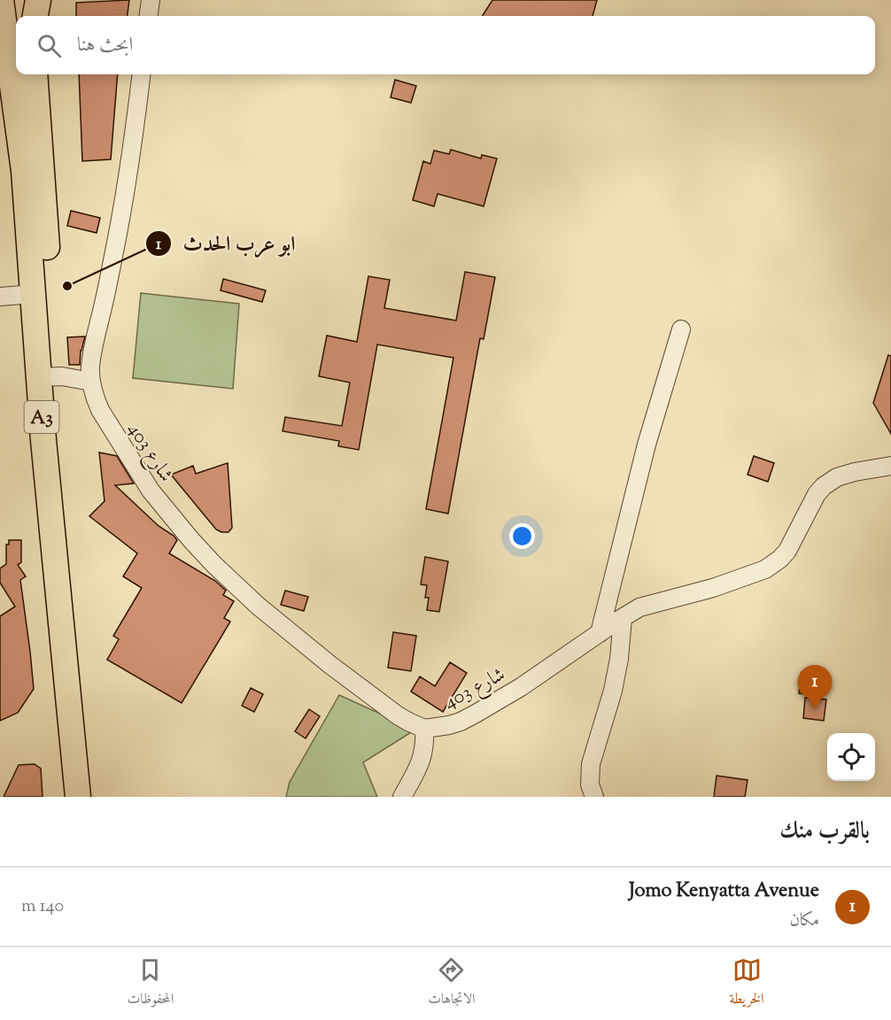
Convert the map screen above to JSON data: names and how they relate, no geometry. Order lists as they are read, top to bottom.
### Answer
{
  "streets": {
    "highway": ["A3"],
    "street": ["شارع 403"]
  },
  "places": ["ابو عرب الحدث"],
  "page": {
    "search": "ابحث هنا",
    "pins": "1",
    "heading": "بالقرب منك",
    "list": [
      {
        "mark": "1",
        "name": "Jomo Kenyatta Avenue",
        "note": "مكان",
        "value": "140 m"
      }
    ],
    "nav": ["الخريطة", "الاتجاهات", "المحفوظات"]
  }
}
